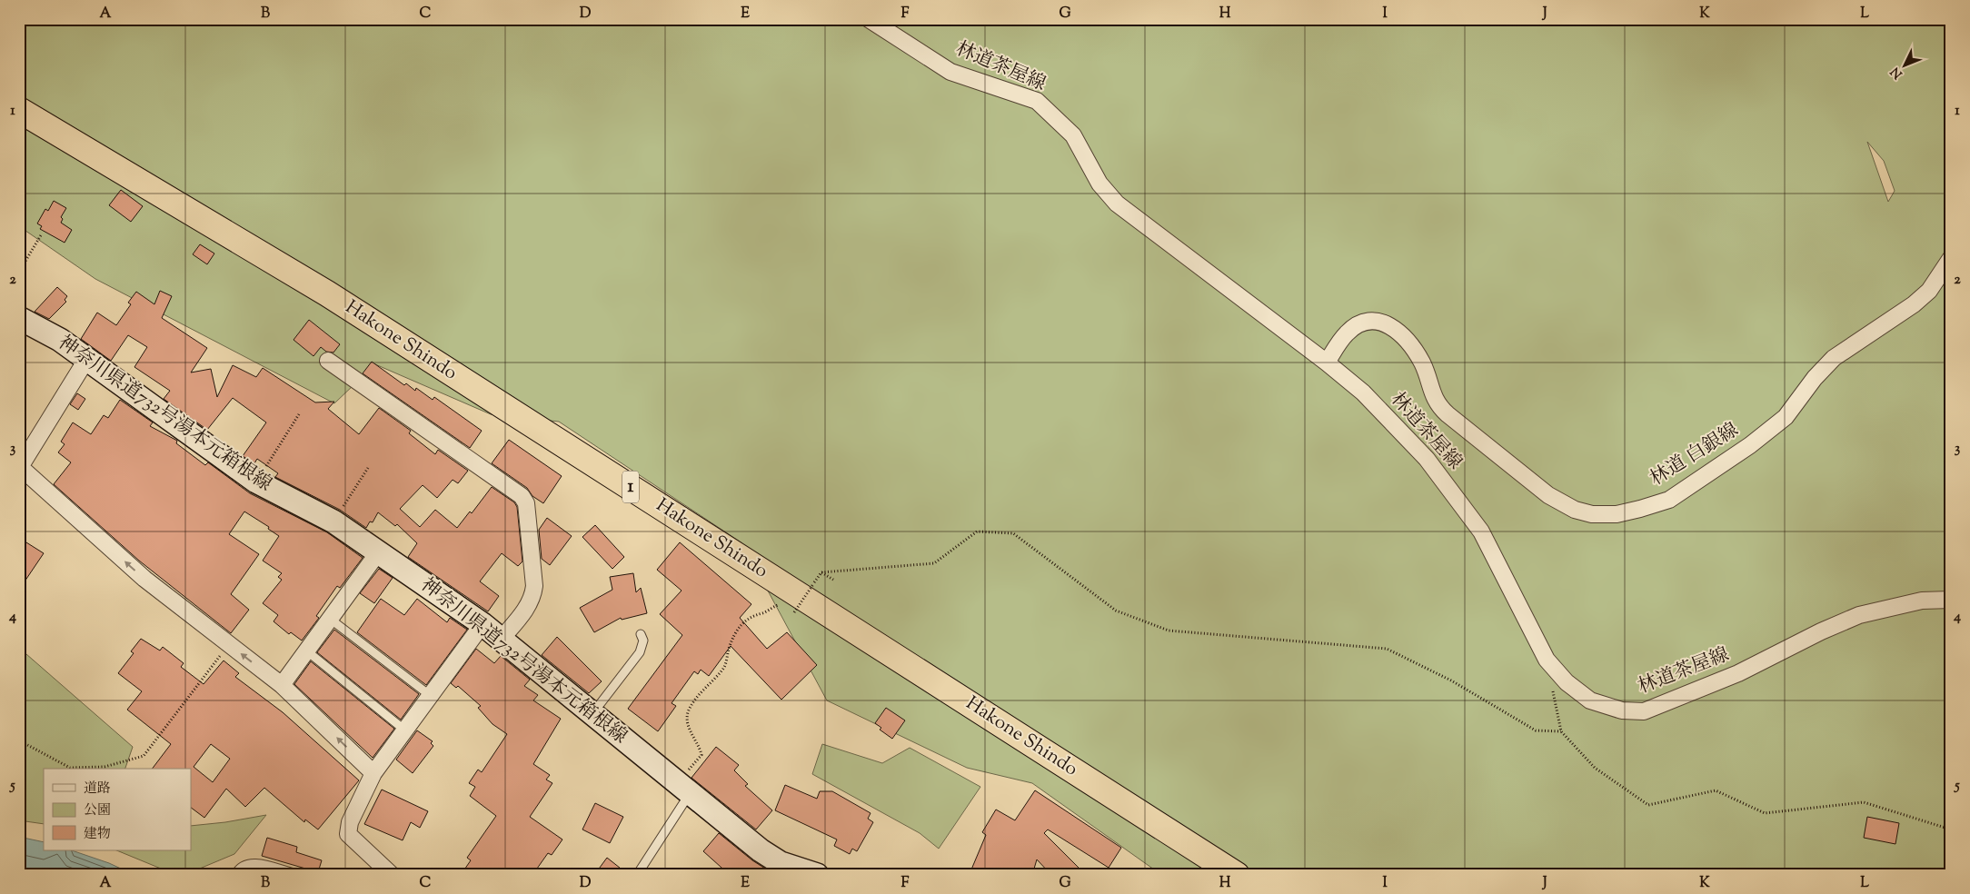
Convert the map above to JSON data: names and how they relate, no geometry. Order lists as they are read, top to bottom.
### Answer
{
  "streets": {
    "highway": ["Hakone Shindo", "1"],
    "main road": ["神奈川県道732号湯本元箱根線"],
    "street": ["林道茶屋線", "林道 白銀線"]
  },
  "crossings": [
    ["林道茶屋線", "林道 白銀線"]
  ],
  "legend": ["道路", "公園", "建物"],
  "north": "bottom left",
  "grid": {
    "columns": [
      "A",
      "B",
      "C",
      "D",
      "E",
      "F",
      "G",
      "H",
      "I",
      "J",
      "K",
      "L"
    ],
    "rows": [
      "1",
      "2",
      "3",
      "4",
      "5"
    ]
  }
}
